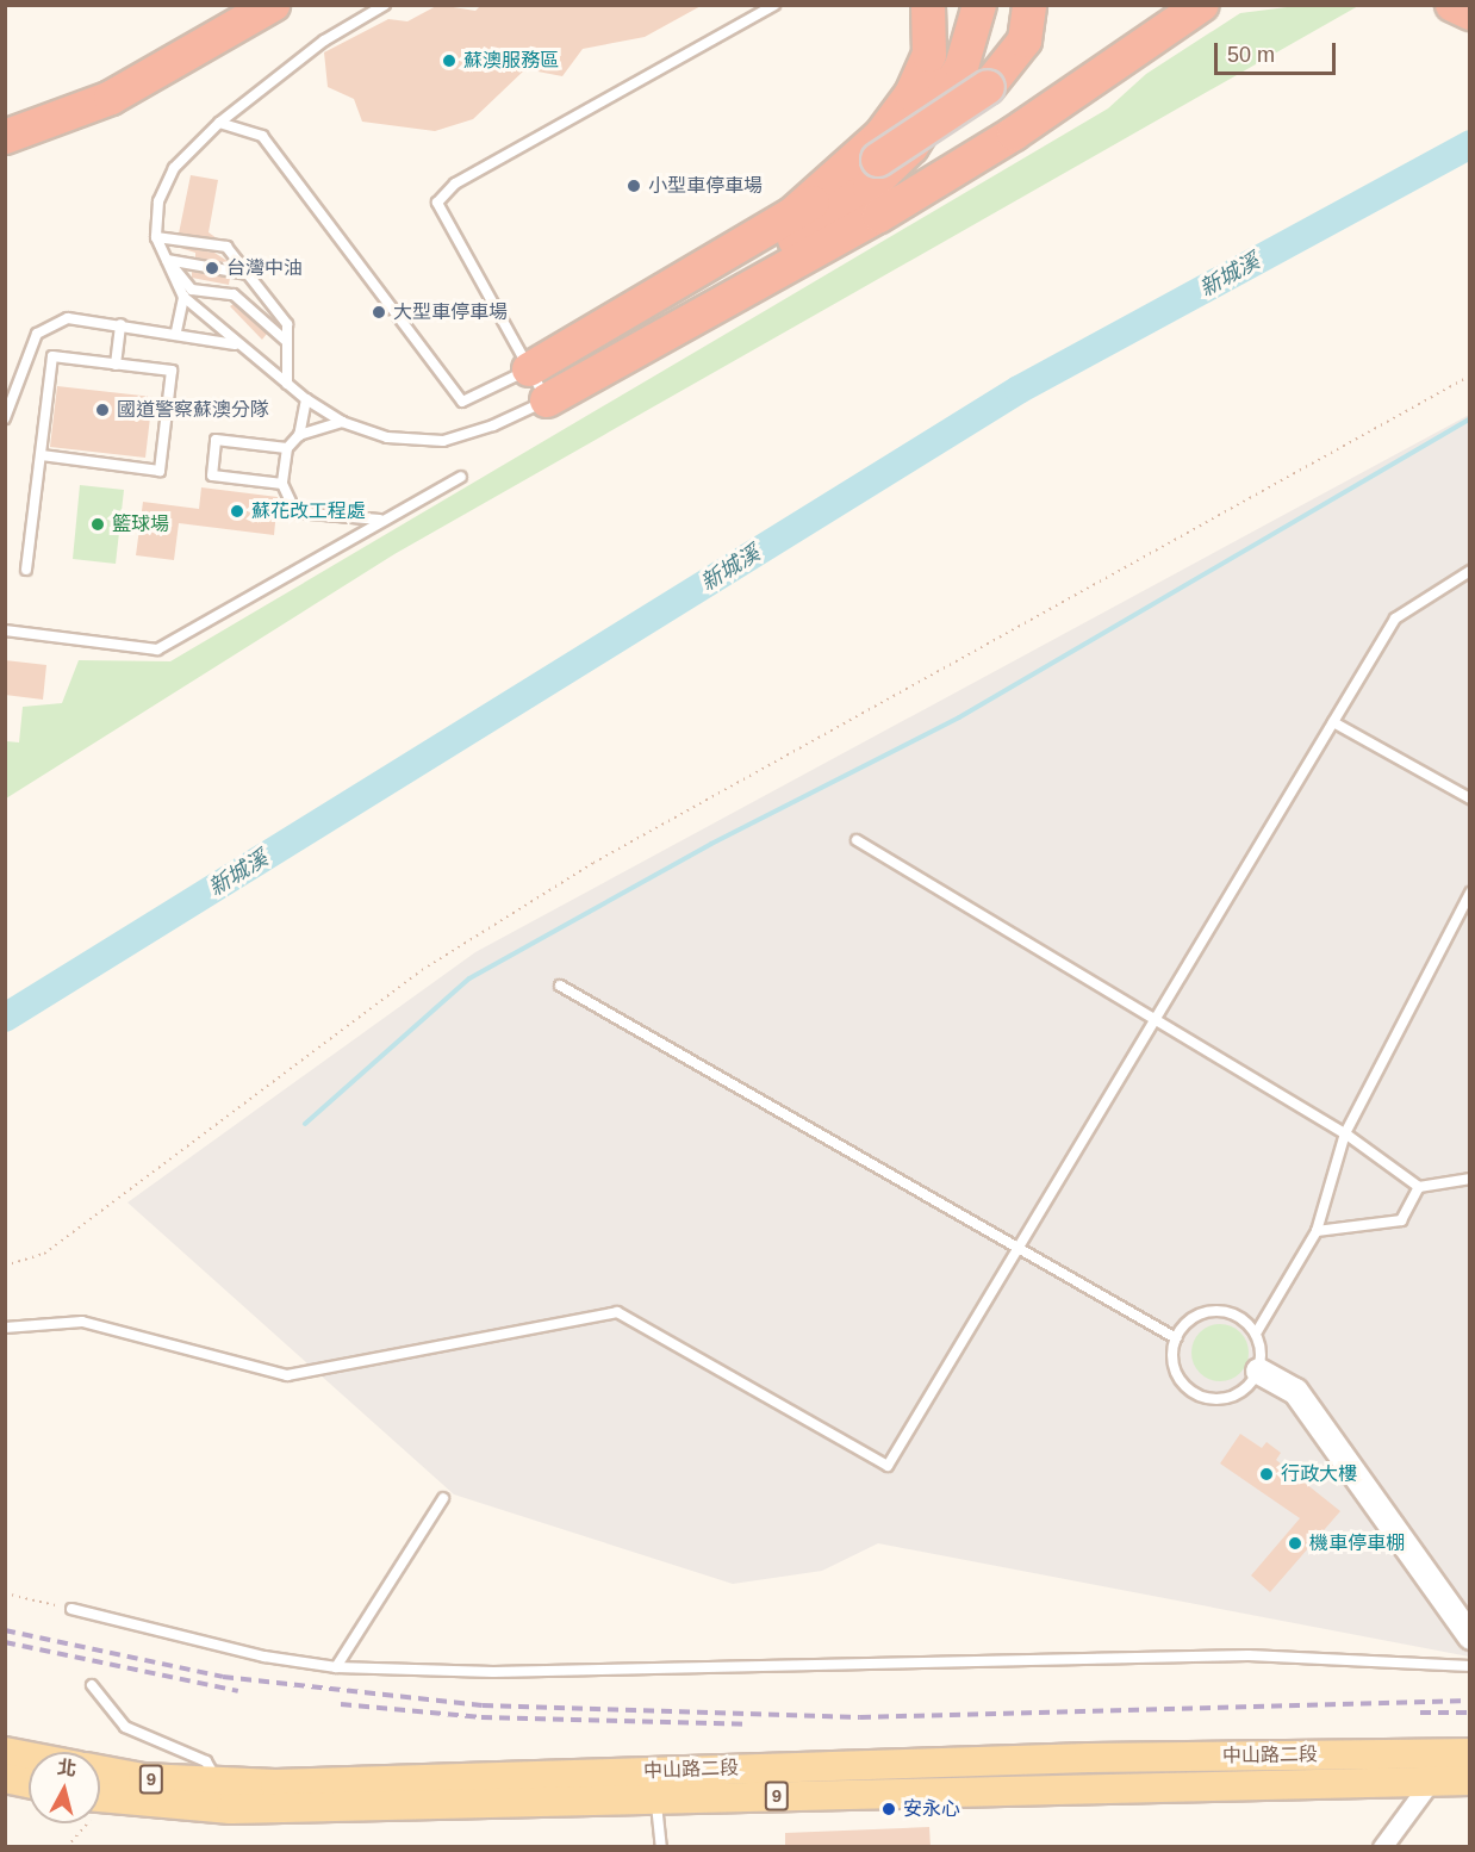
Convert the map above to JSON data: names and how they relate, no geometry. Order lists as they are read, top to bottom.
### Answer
{
  "streets": {
    "main road": ["中山路二段", "9"]
  },
  "water": ["新城溪"],
  "places": [
    "蘇澳服務區",
    "小型車停車場",
    "台灣中油",
    "大型車停車場",
    "國道警察蘇澳分隊",
    "蘇花改工程處",
    "籃球場",
    "行政大樓",
    "機車停車棚",
    "安永心"
  ],
  "scale_bar": "50 m",
  "north": "top"
}
